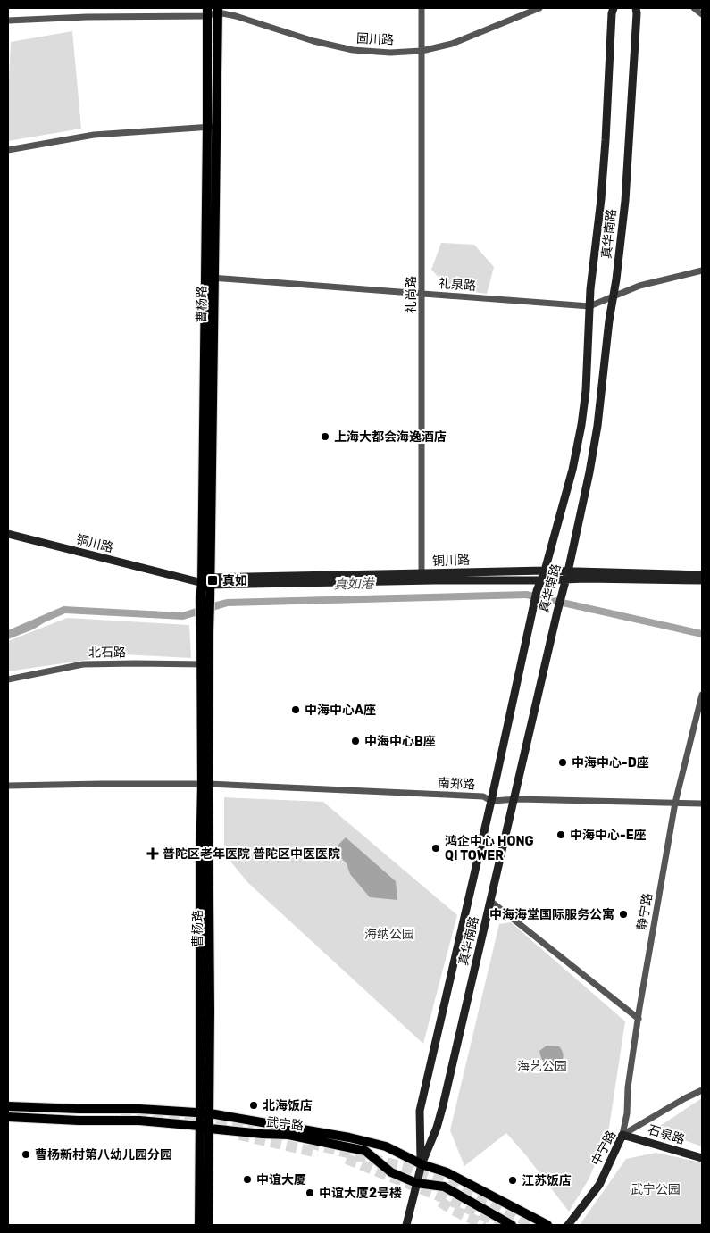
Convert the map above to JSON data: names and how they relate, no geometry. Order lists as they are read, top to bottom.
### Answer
{
  "streets": {
    "main road": [
      "真华南路",
      "曹杨路",
      "铜川路",
      "武宁路",
      "石泉路",
      "中宁路"
    ],
    "street": [
      "固川路",
      "礼泉路",
      "礼尚路",
      "北石路",
      "南郑路",
      "静宁路"
    ]
  },
  "crossings": [
    ["固川路", "礼尚路"],
    ["固川路", "曹杨路"],
    ["真华南路", "礼泉路"],
    ["真华南路", "铜川路"],
    ["真华南路", "南郑路"],
    ["真华南路", "武宁路"],
    ["礼泉路", "礼尚路"],
    ["礼泉路", "曹杨路"],
    ["礼尚路", "铜川路"],
    ["曹杨路", "铜川路"],
    ["曹杨路", "北石路"],
    ["曹杨路", "南郑路"],
    ["曹杨路", "武宁路"],
    ["南郑路", "静宁路"],
    ["静宁路", "石泉路"],
    ["静宁路", "中宁路"],
    ["石泉路", "中宁路"]
  ],
  "water": ["真如港"],
  "parks": ["海纳公园", "海艺公园", "武宁公园"],
  "places": {
    "other": [
      "上海大都会海逸酒店",
      "中海中心A座",
      "中海中心B座",
      "中海中心-D座",
      "中海中心-E座",
      "鸿企中心 HONG QI TOWER",
      "中海海堂国际服务公寓",
      "北海饭店",
      "曹杨新村第八幼儿园分园",
      "中谊大厦",
      "江苏饭店",
      "中谊大厦2号楼"
    ],
    "transit": ["真如"],
    "health": ["普陀区老年医院 普陀区中医医院"]
  }
}
